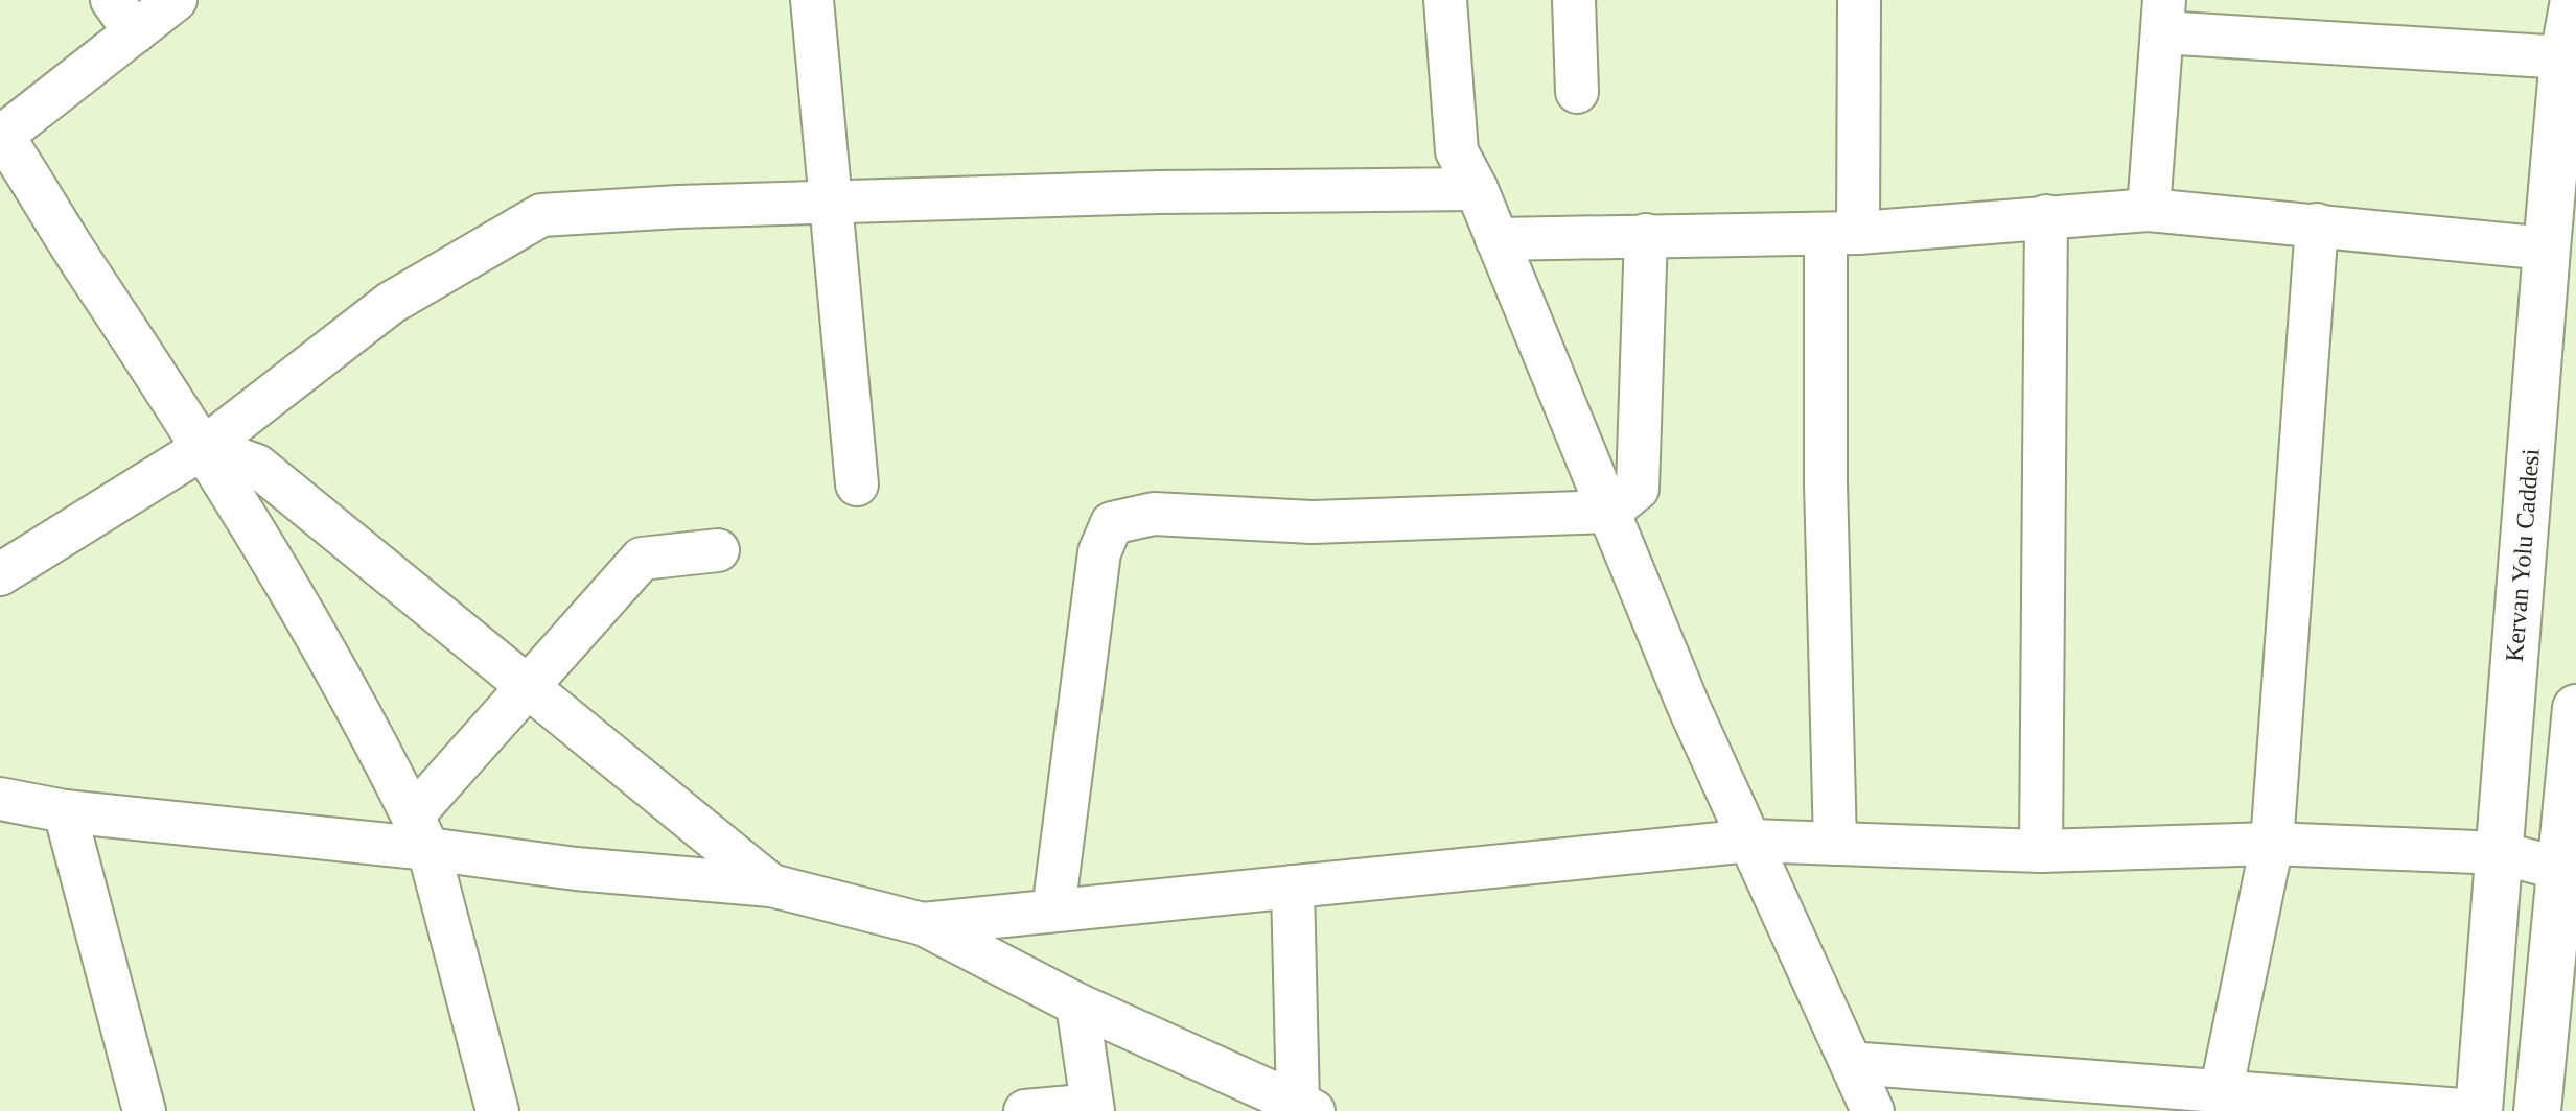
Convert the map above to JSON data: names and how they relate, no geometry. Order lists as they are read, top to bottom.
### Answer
{
  "streets": {
    "street": ["Kervan Yolu Caddesi"]
  }
}
